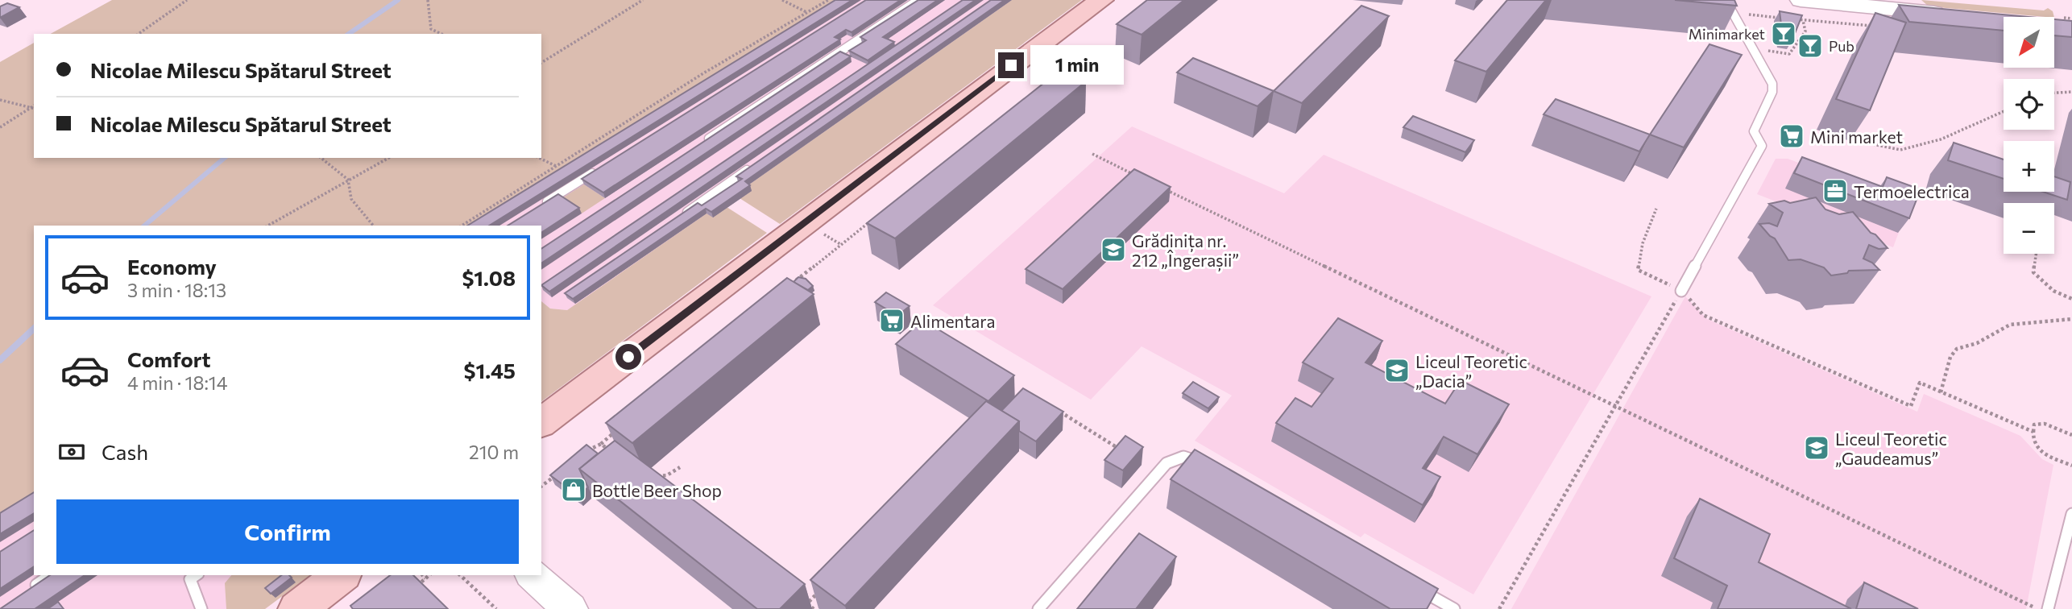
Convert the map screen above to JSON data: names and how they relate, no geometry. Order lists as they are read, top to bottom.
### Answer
{
  "places": {
    "bar": ["Minimarket", "Pub"],
    "supermarket": ["Mini market", "Alimentara"],
    "office": ["Termoelectrica"],
    "school or university": ["Grădinița nr. 212 „Îngerașii”", "Liceul Teoretic „Dacia”", "Liceul Teoretic „Gaudeamus”"],
    "shop": ["Bottle Beer Shop"]
  },
  "north": "bottom left",
  "page": {
    "map_buttons": ["+", "−"],
    "banner": ["Nicolae Milescu Spătarul Street", "Nicolae Milescu Spătarul Street"],
    "bubble": "1 min",
    "list": [
      {
        "name": "Economy",
        "note": "3 min · 18:13",
        "value": "$1.08"
      },
      {
        "name": "Comfort",
        "note": "4 min · 18:14",
        "value": "$1.45"
      }
    ],
    "pay": ["Cash", "210 m"],
    "buttons": "Confirm"
  }
}
